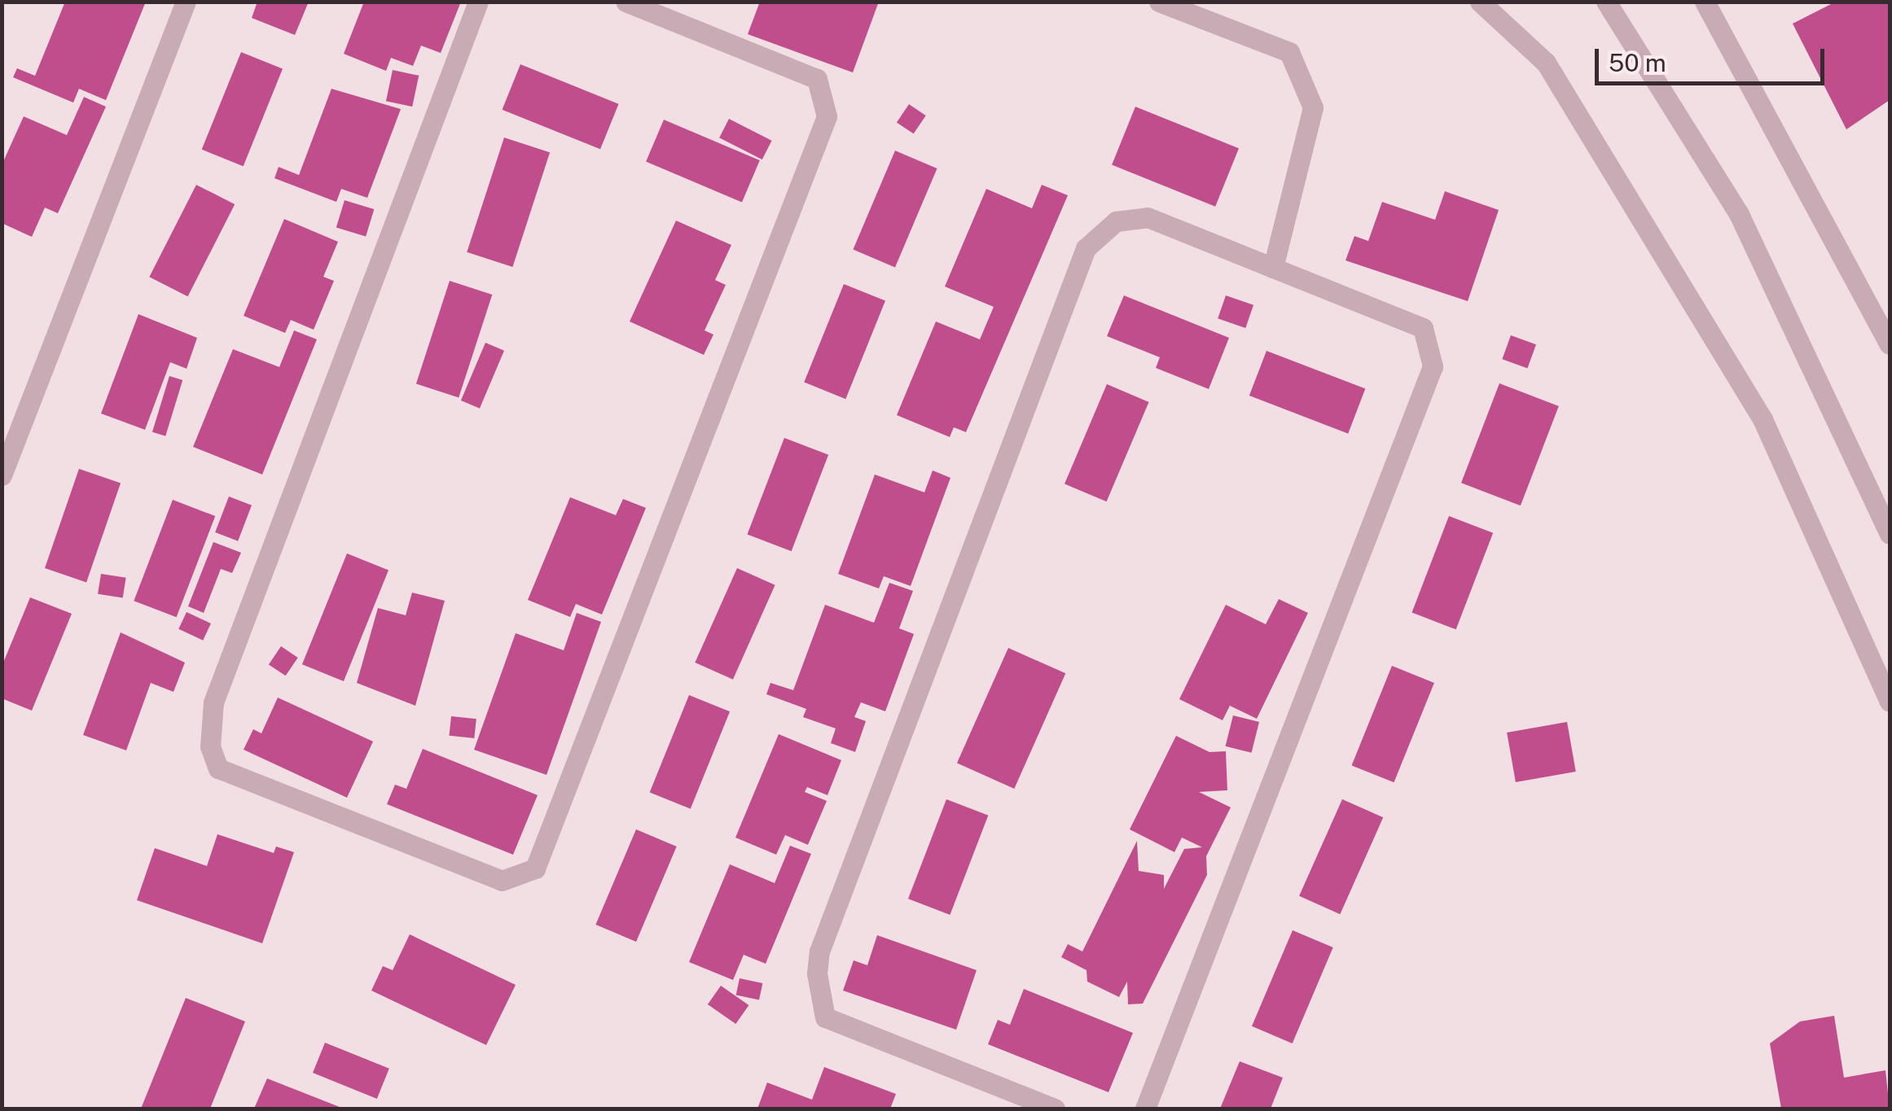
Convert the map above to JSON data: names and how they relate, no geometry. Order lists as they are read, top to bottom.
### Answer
{
  "scale_bar": "50 m"
}
